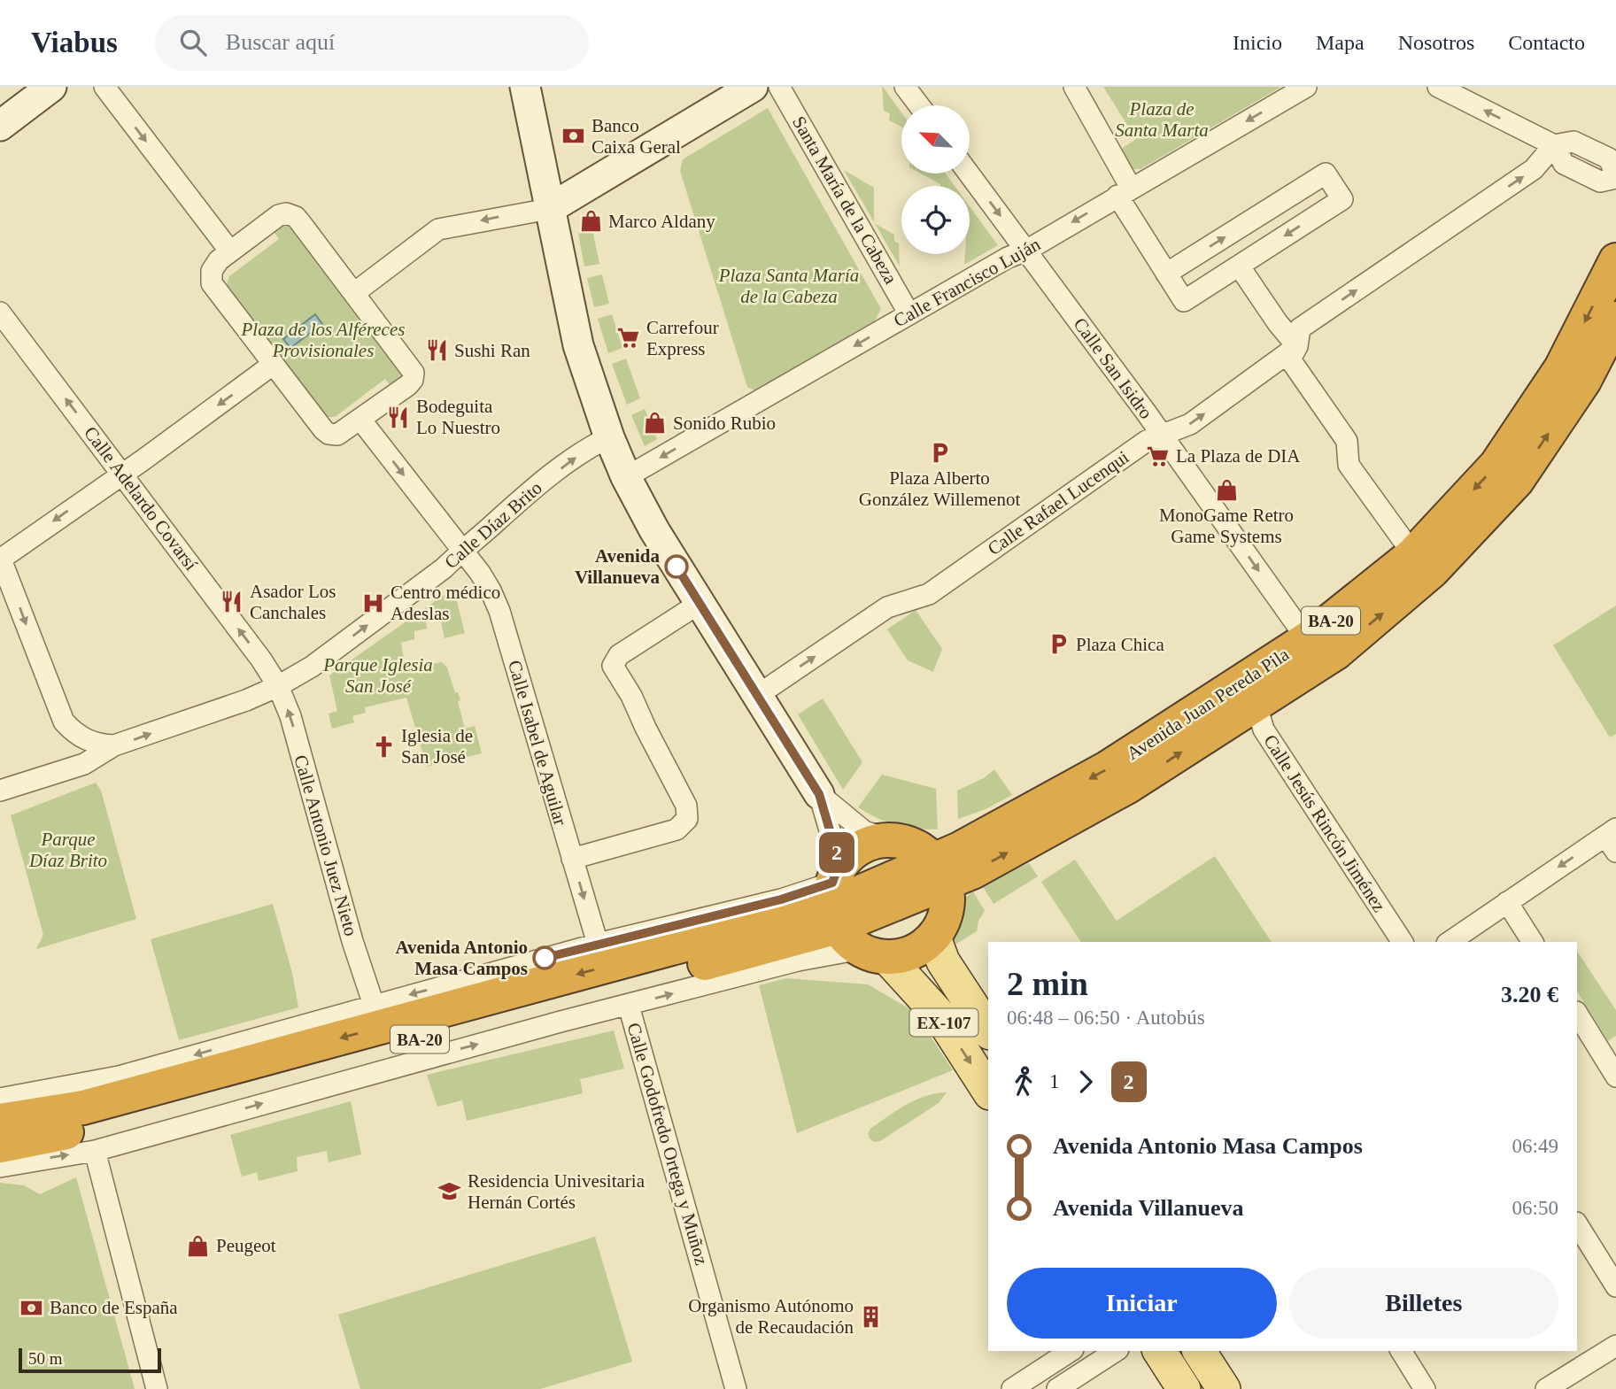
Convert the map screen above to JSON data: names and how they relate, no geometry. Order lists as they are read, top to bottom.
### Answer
{
  "streets": {
    "highway": ["BA-20", "Avenida Juan Pereda Pila"],
    "main road": ["EX-107"],
    "street": [
      "Santa María de la Cabeza",
      "Calle Francisco Luján",
      "Calle San Isidro",
      "Calle Adelardo Covarsí",
      "Calle Rafael Lucenqui",
      "Calle Díaz Brito",
      "Calle Isabel de Aguilar",
      "Calle Jesús Rincón Jiménez",
      "Calle Antonio Juez Nieto",
      "Calle Godofredo Ortega y Muñoz"
    ]
  },
  "crossings": [
    ["Santa María de la Cabeza", "Calle Francisco Luján"],
    ["Calle Francisco Luján", "Calle San Isidro"],
    ["Calle San Isidro", "Calle Rafael Lucenqui"],
    ["Calle San Isidro", "Avenida Juan Pereda Pila"],
    ["Calle Adelardo Covarsí", "Calle Díaz Brito"],
    ["Calle Adelardo Covarsí", "Calle Antonio Juez Nieto"],
    ["Calle Díaz Brito", "Calle Isabel de Aguilar"],
    ["Calle Díaz Brito", "Calle Antonio Juez Nieto"],
    ["BA-20", "Avenida Juan Pereda Pila"],
    ["BA-20", "EX-107"],
    ["Avenida Juan Pereda Pila", "Calle Jesús Rincón Jiménez"]
  ],
  "one_way": [
    "Calle Francisco Luján",
    "Calle Adelardo Covarsí",
    "Calle Rafael Lucenqui",
    "Calle Díaz Brito",
    "Calle Isabel de Aguilar",
    "Calle Antonio Juez Nieto"
  ],
  "parks": [
    "Plaza de Santa Marta",
    "Plaza Santa María de la Cabeza",
    "Plaza de los Alféreces Provisionales",
    "Parque Iglesia San José",
    "Parque Díaz Brito"
  ],
  "places": {
    "bank": ["Banco Caixa Geral", "Banco de España"],
    "shop": [
      "Marco Aldany",
      "Sonido Rubio",
      "MonoGame Retro Game Systems",
      "Peugeot"
    ],
    "supermarket": ["Carrefour Express", "La Plaza de DIA"],
    "restaurant": ["Sushi Ran", "Bodeguita Lo Nuestro", "Asador Los Canchales"],
    "parking": ["Plaza Alberto González Willemenot", "Plaza Chica"],
    "other": ["Avenida Villanueva", "Avenida Antonio Masa Campos"],
    "hospital": ["Centro médico Adeslas"],
    "church": ["Iglesia de San José"],
    "school or university": ["Residencia Univesitaria Hernán Cortés"],
    "building": ["Organismo Autónomo de Recaudación"]
  },
  "lines": ["bus line 2"],
  "scale_bar": "50 m",
  "north": "top left",
  "page": {
    "header": "Viabus",
    "search": "Buscar aquí",
    "nav": [
      "Inicio",
      "Mapa",
      "Nosotros",
      "Contacto"
    ],
    "on_map": "2",
    "heading": ["2 min", "06:48 – 06:50 · Autobús", "3.20 €"],
    "legs": ["1", "2"],
    "list": [
      {
        "name": "Avenida Antonio Masa Campos",
        "value": "06:49"
      },
      {
        "name": "Avenida Villanueva",
        "value": "06:50"
      }
    ],
    "buttons": ["Iniciar", "Billetes"],
    "scale": "50 m"
  }
}
